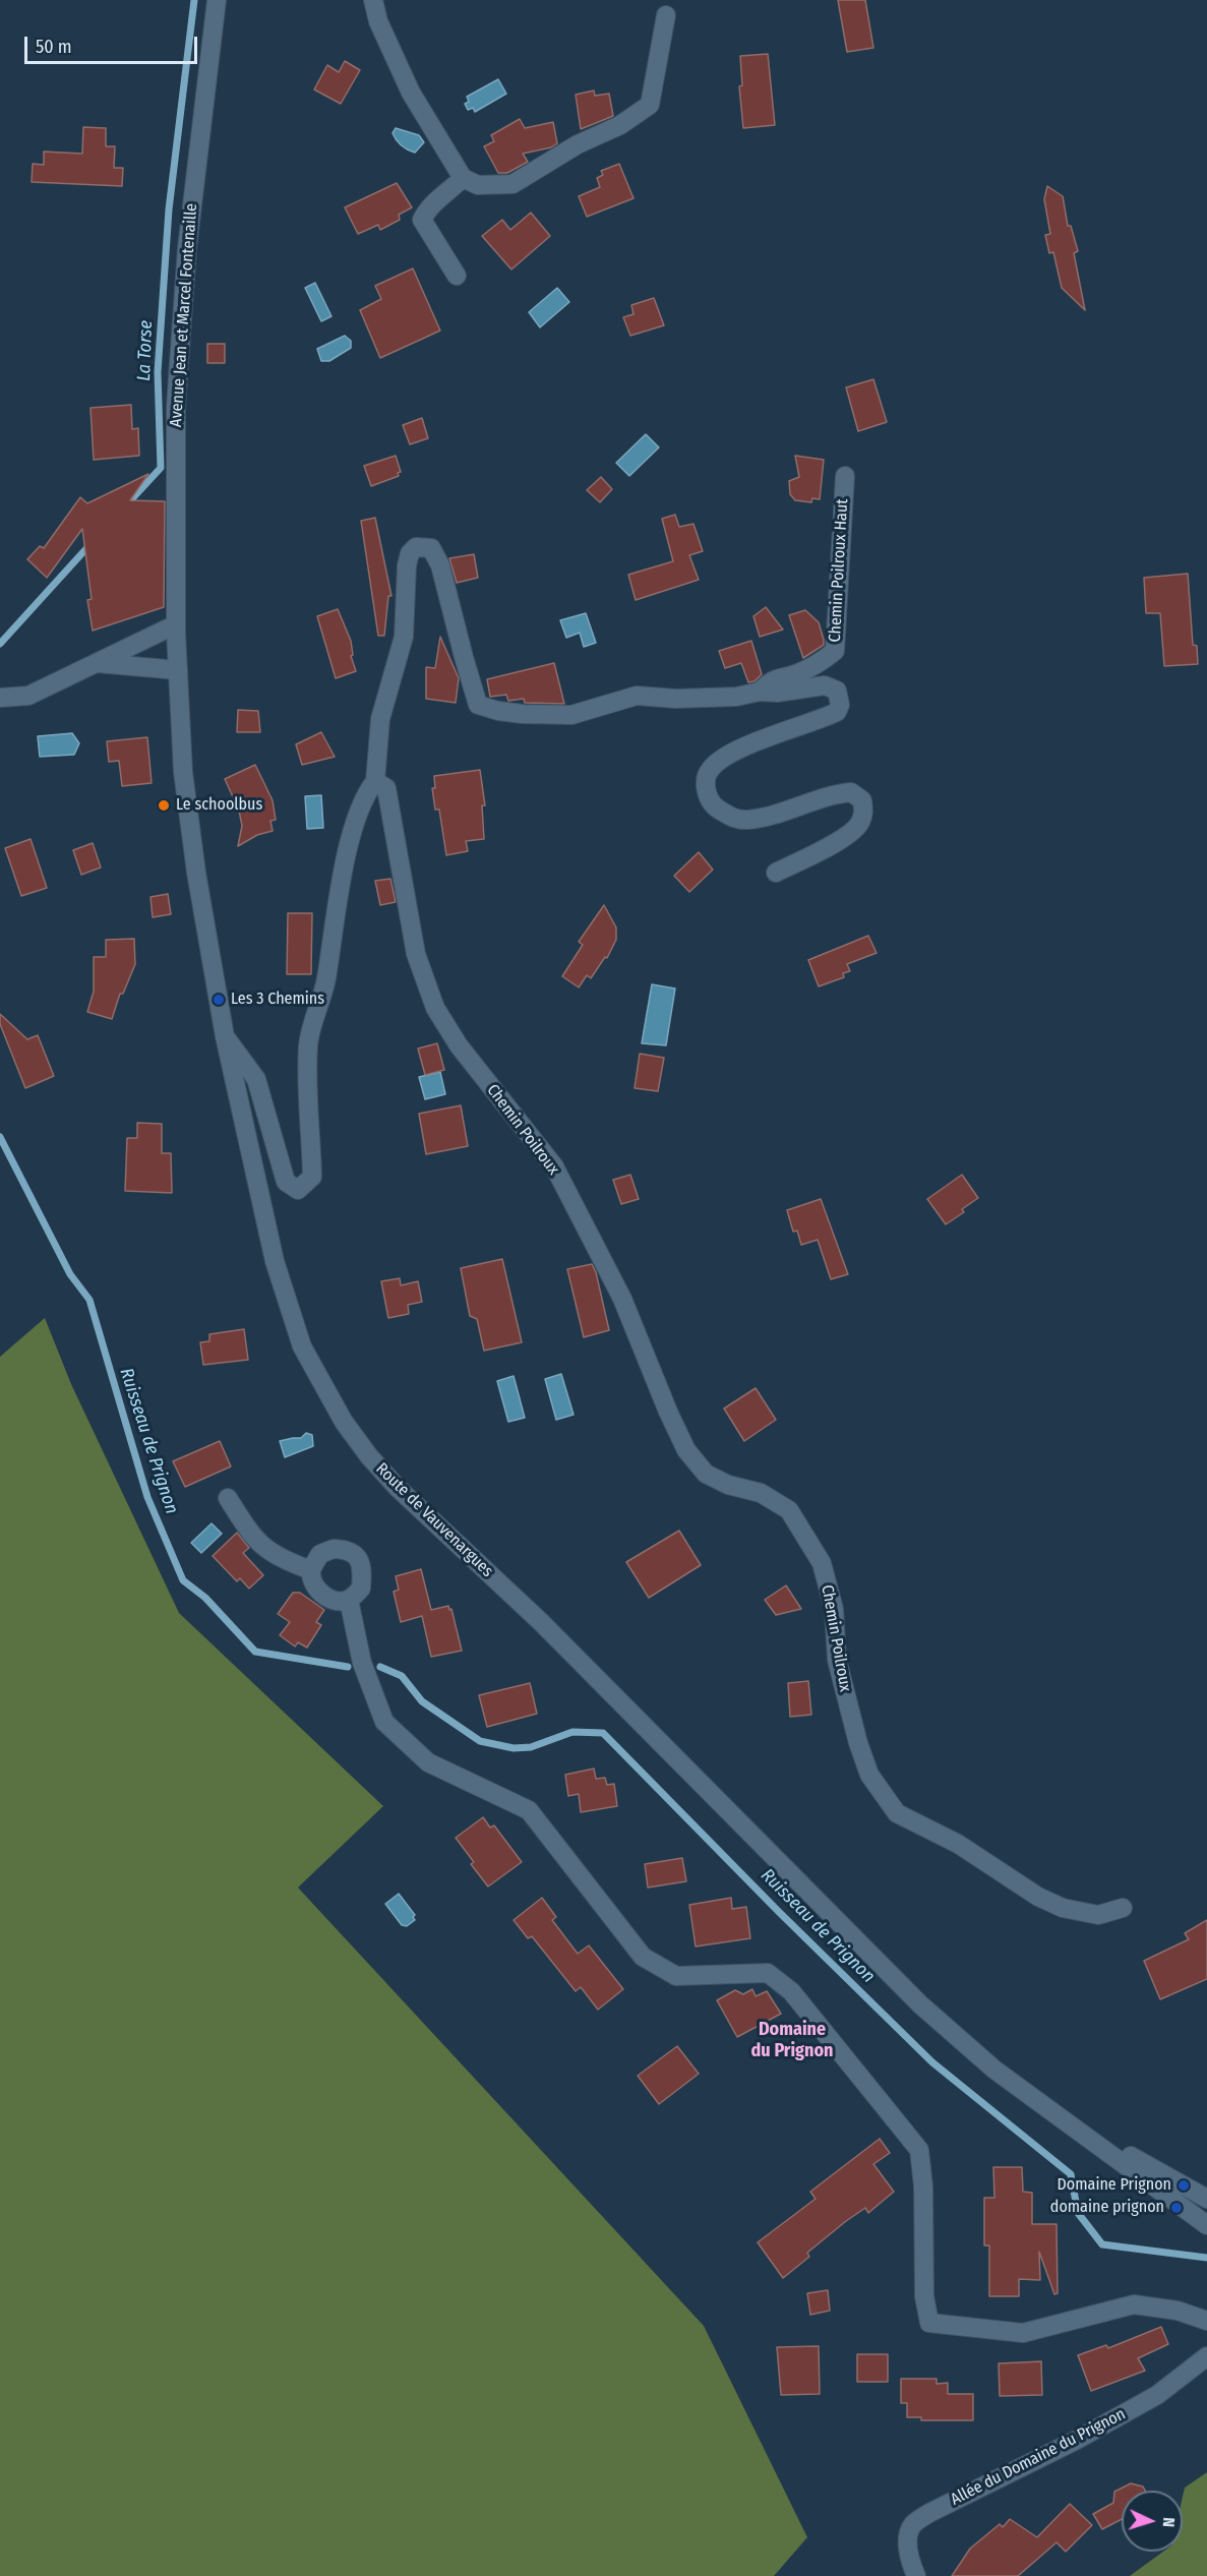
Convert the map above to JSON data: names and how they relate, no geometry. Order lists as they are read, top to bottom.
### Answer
{
  "streets": {
    "street": [
      "Avenue Jean et Marcel Fontenaille",
      "Chemin Poilroux Haut",
      "Chemin Poilroux",
      "Route de Vauvenargues",
      "Allée du Domaine du Prignon"
    ]
  },
  "crossings": [
    ["Avenue Jean et Marcel Fontenaille", "Route de Vauvenargues"],
    ["Chemin Poilroux Haut", "Chemin Poilroux"]
  ],
  "districts": ["Domaine du Prignon"],
  "water": ["La Torse", "Ruisseau de Prignon"],
  "places": [
    "Le schoolbus",
    "Les 3 Chemins",
    "Domaine Prignon",
    "domaine prignon"
  ],
  "scale_bar": "50 m",
  "north": "right"
}
